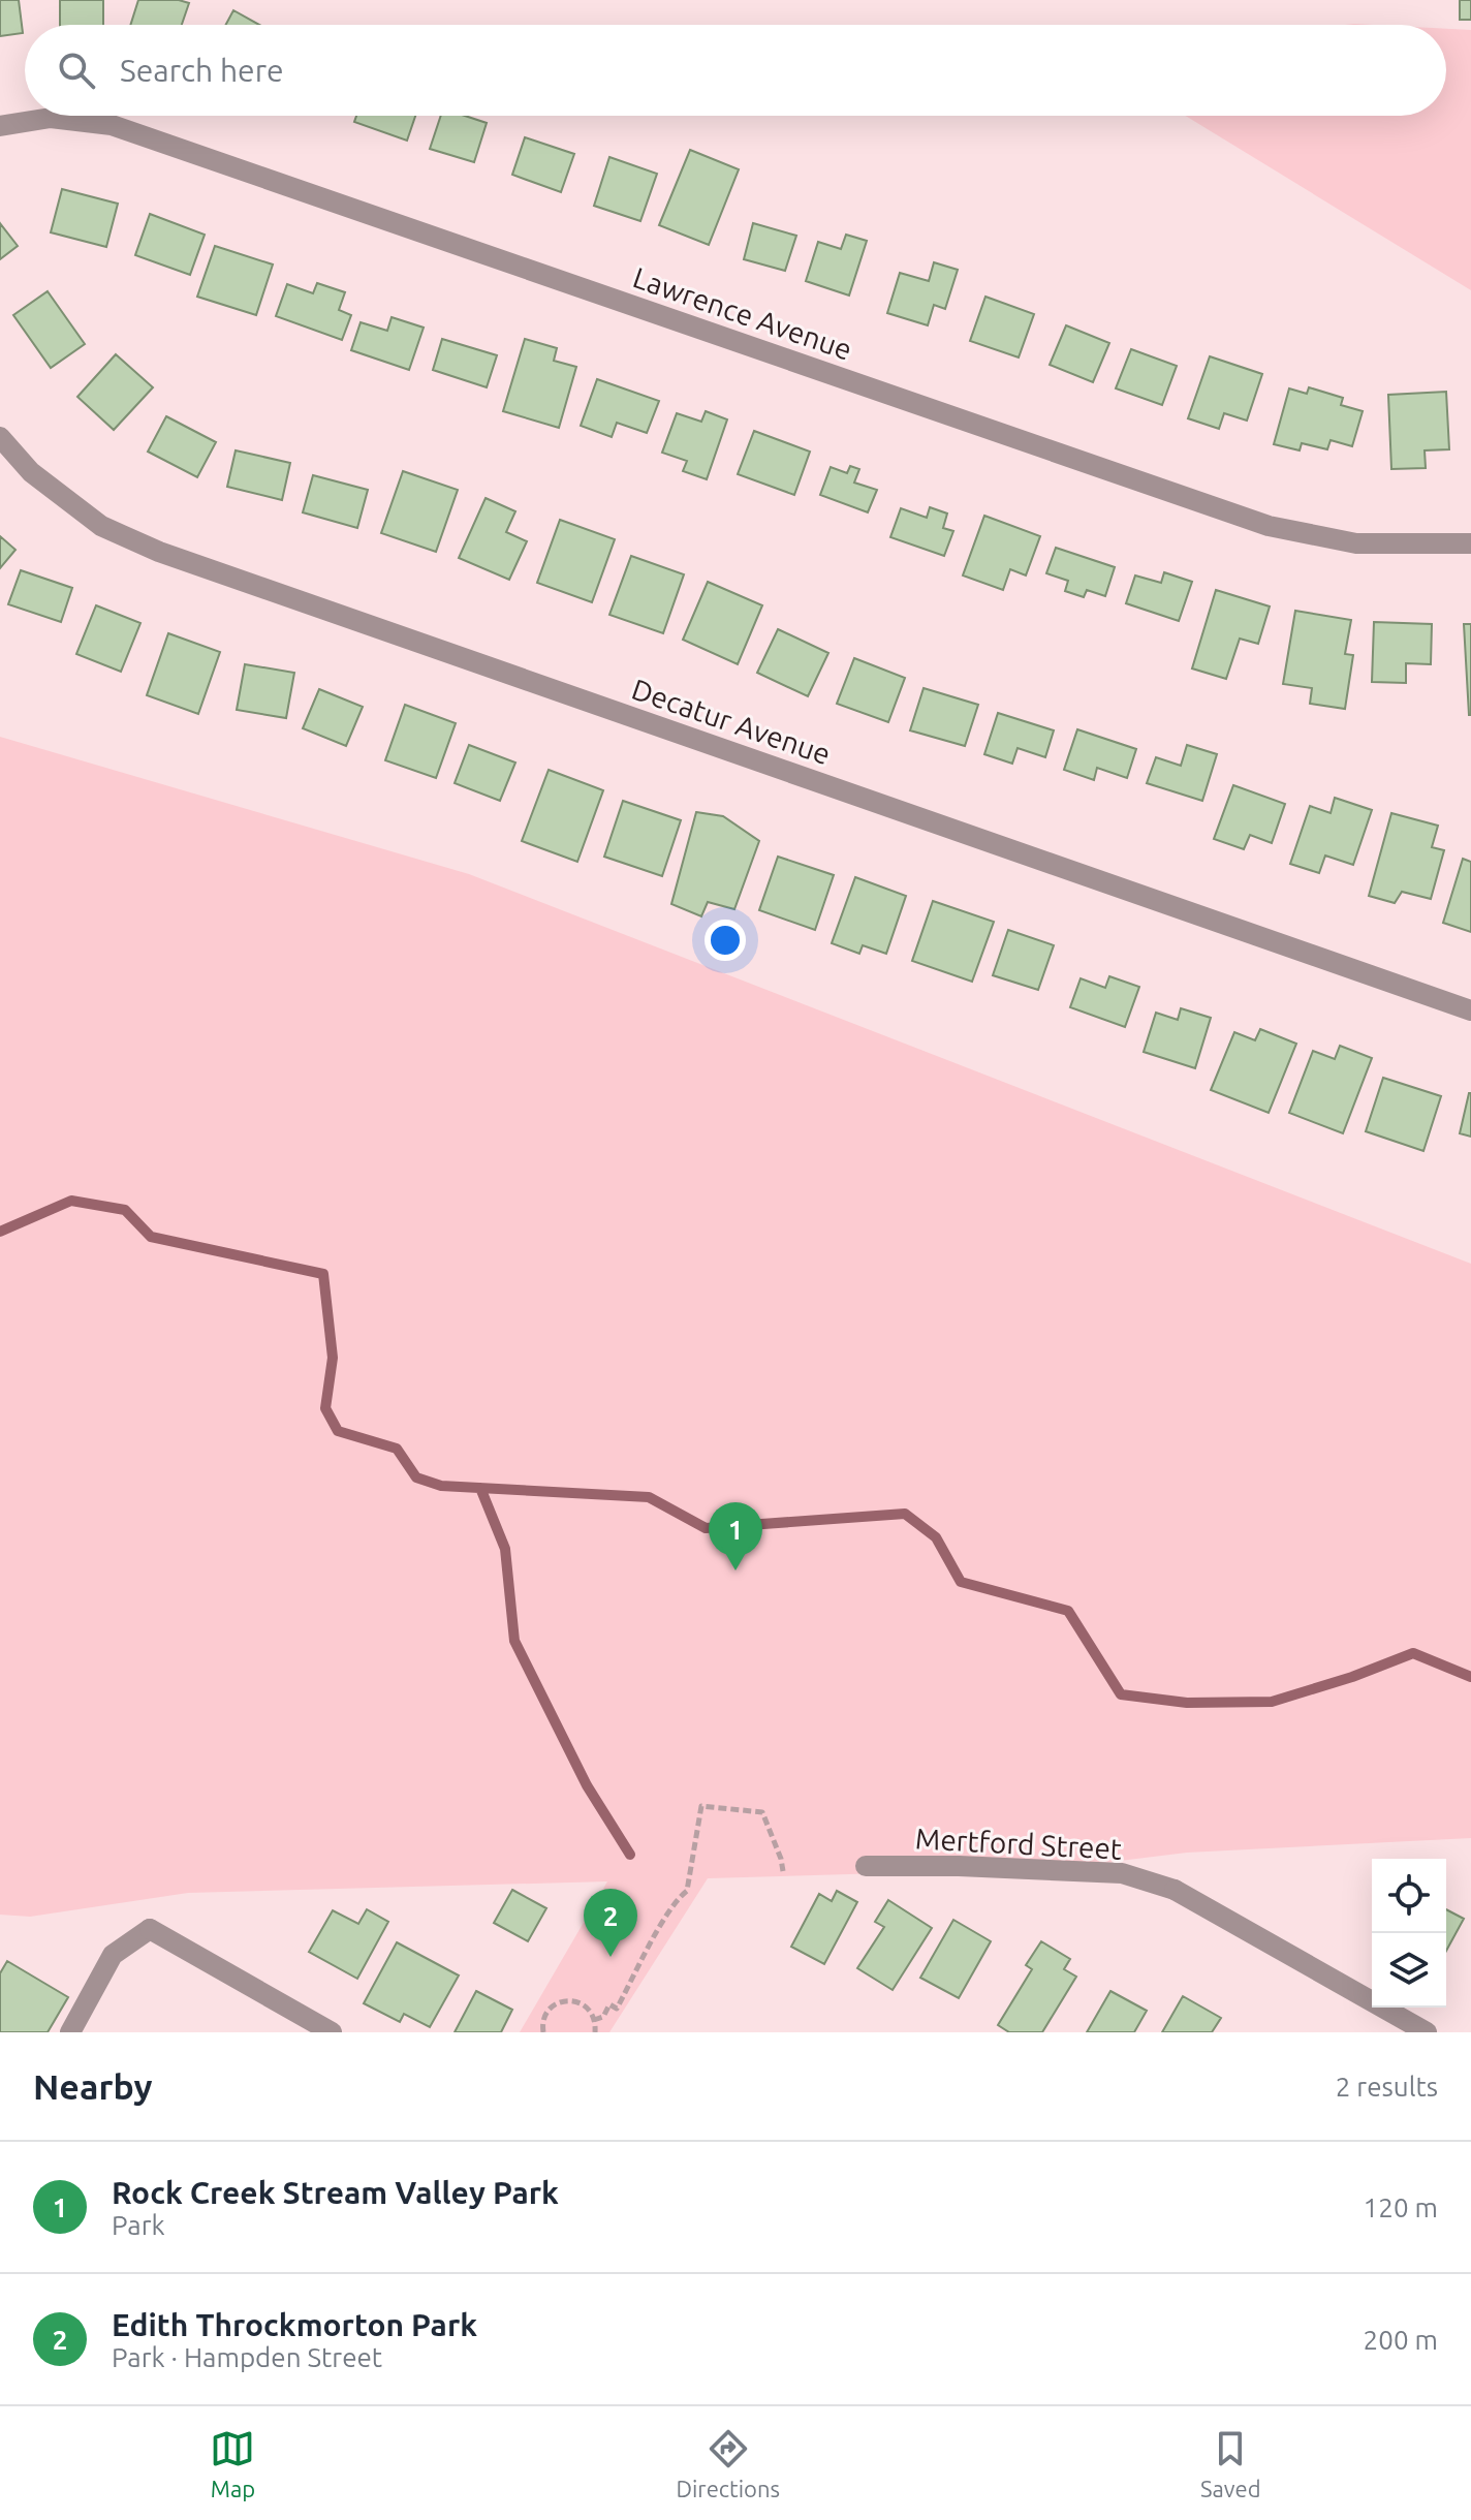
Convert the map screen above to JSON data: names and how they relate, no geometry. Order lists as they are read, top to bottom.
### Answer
{
  "streets": {
    "street": ["Lawrence Avenue", "Decatur Avenue", "Mertford Street"]
  },
  "page": {
    "search": "Search here",
    "pins": ["1", "2"],
    "heading": ["Nearby", "2 results"],
    "list": [
      {
        "mark": "1",
        "name": "Rock Creek Stream Valley Park",
        "note": "Park",
        "value": "120 m"
      },
      {
        "mark": "2",
        "name": "Edith Throckmorton Park",
        "note": "Park · Hampden Street",
        "value": "200 m"
      }
    ],
    "nav": ["Map", "Directions", "Saved"]
  }
}
